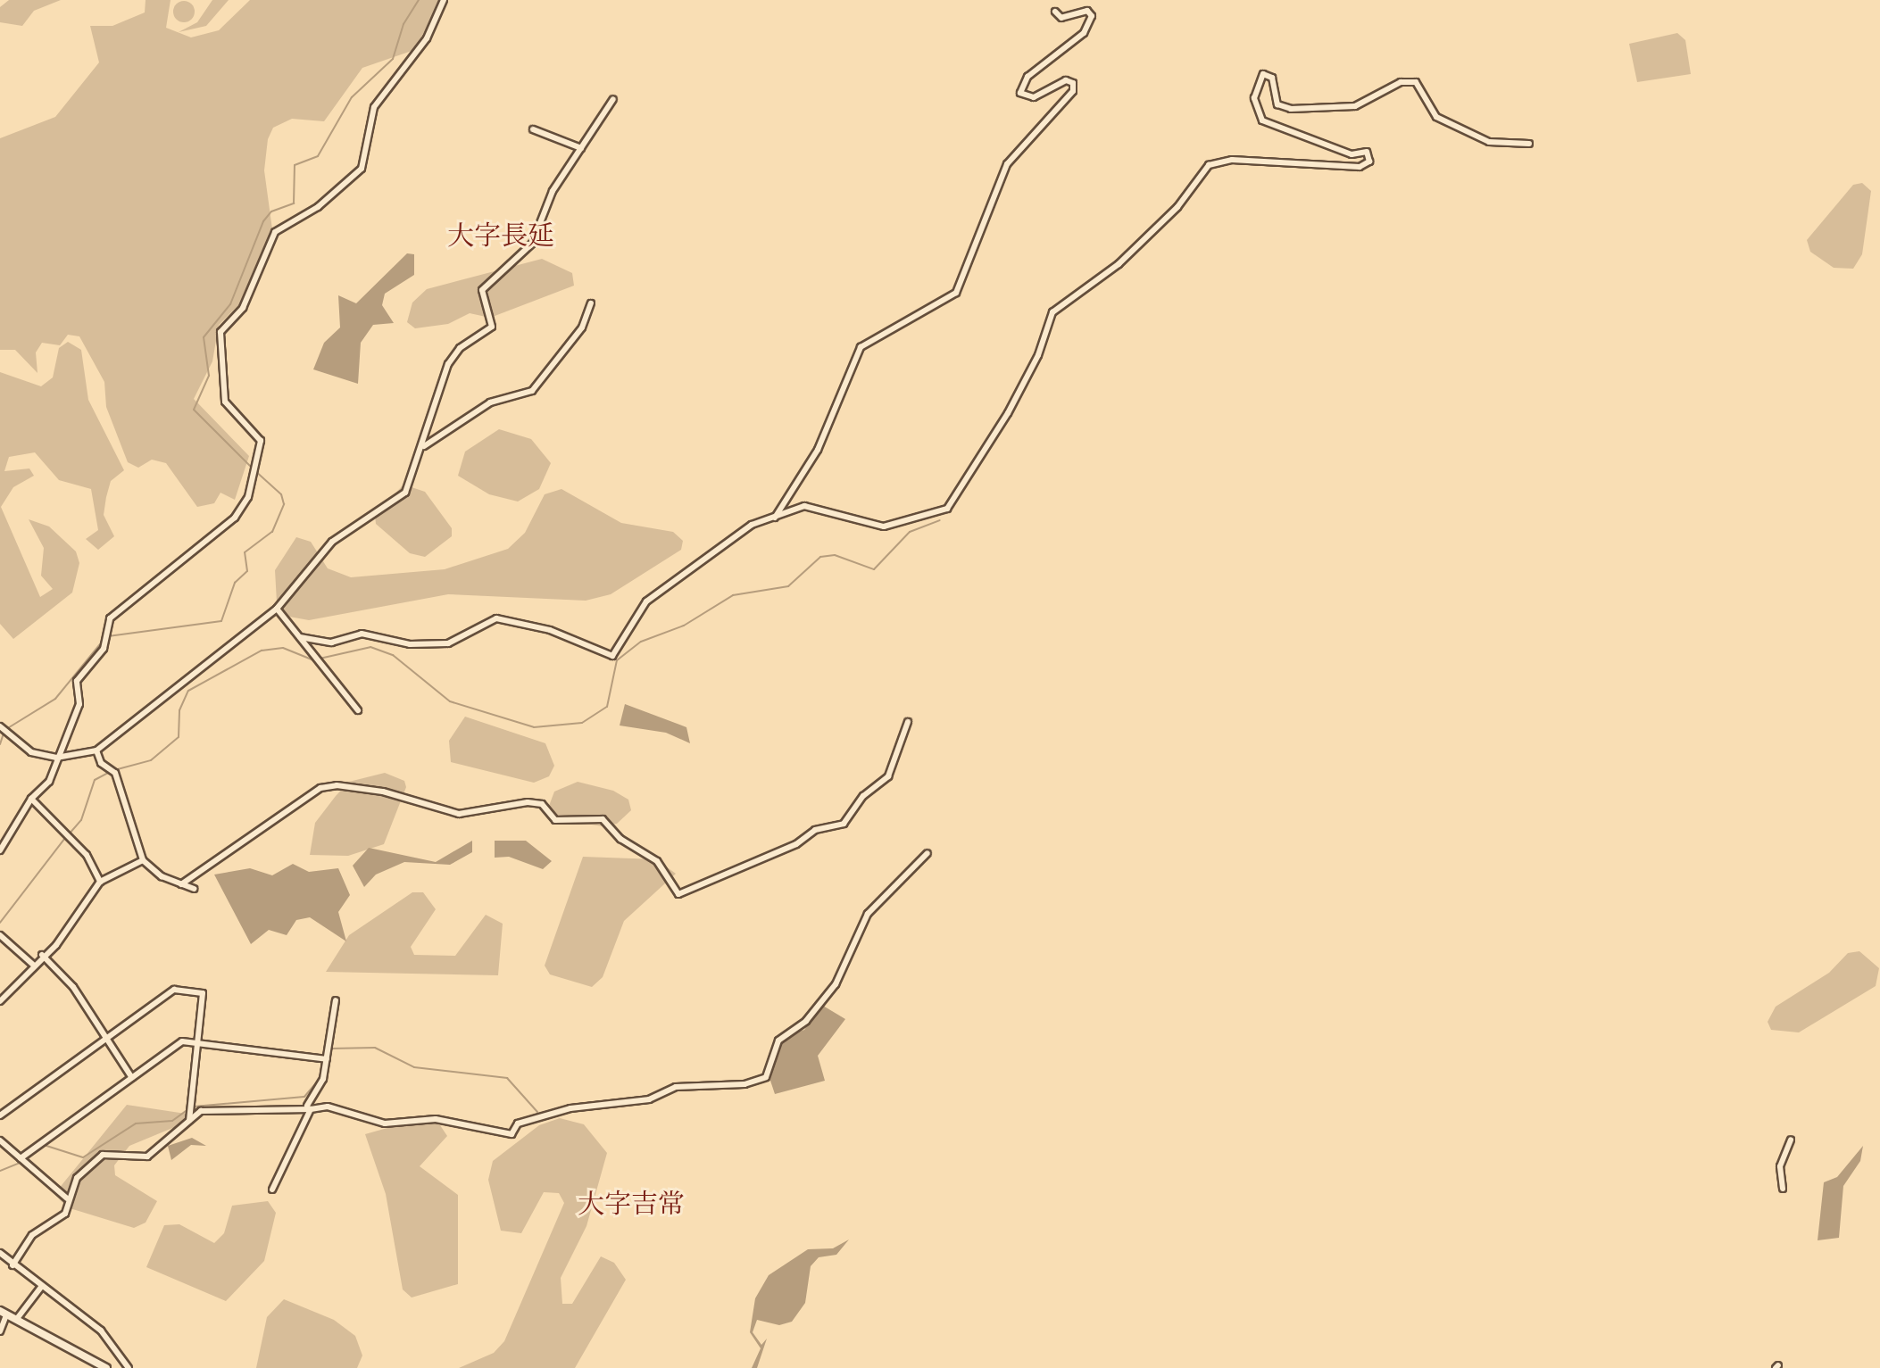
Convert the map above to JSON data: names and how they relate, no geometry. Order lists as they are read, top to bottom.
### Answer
{
  "districts": ["大字長延", "大字吉常"]
}
